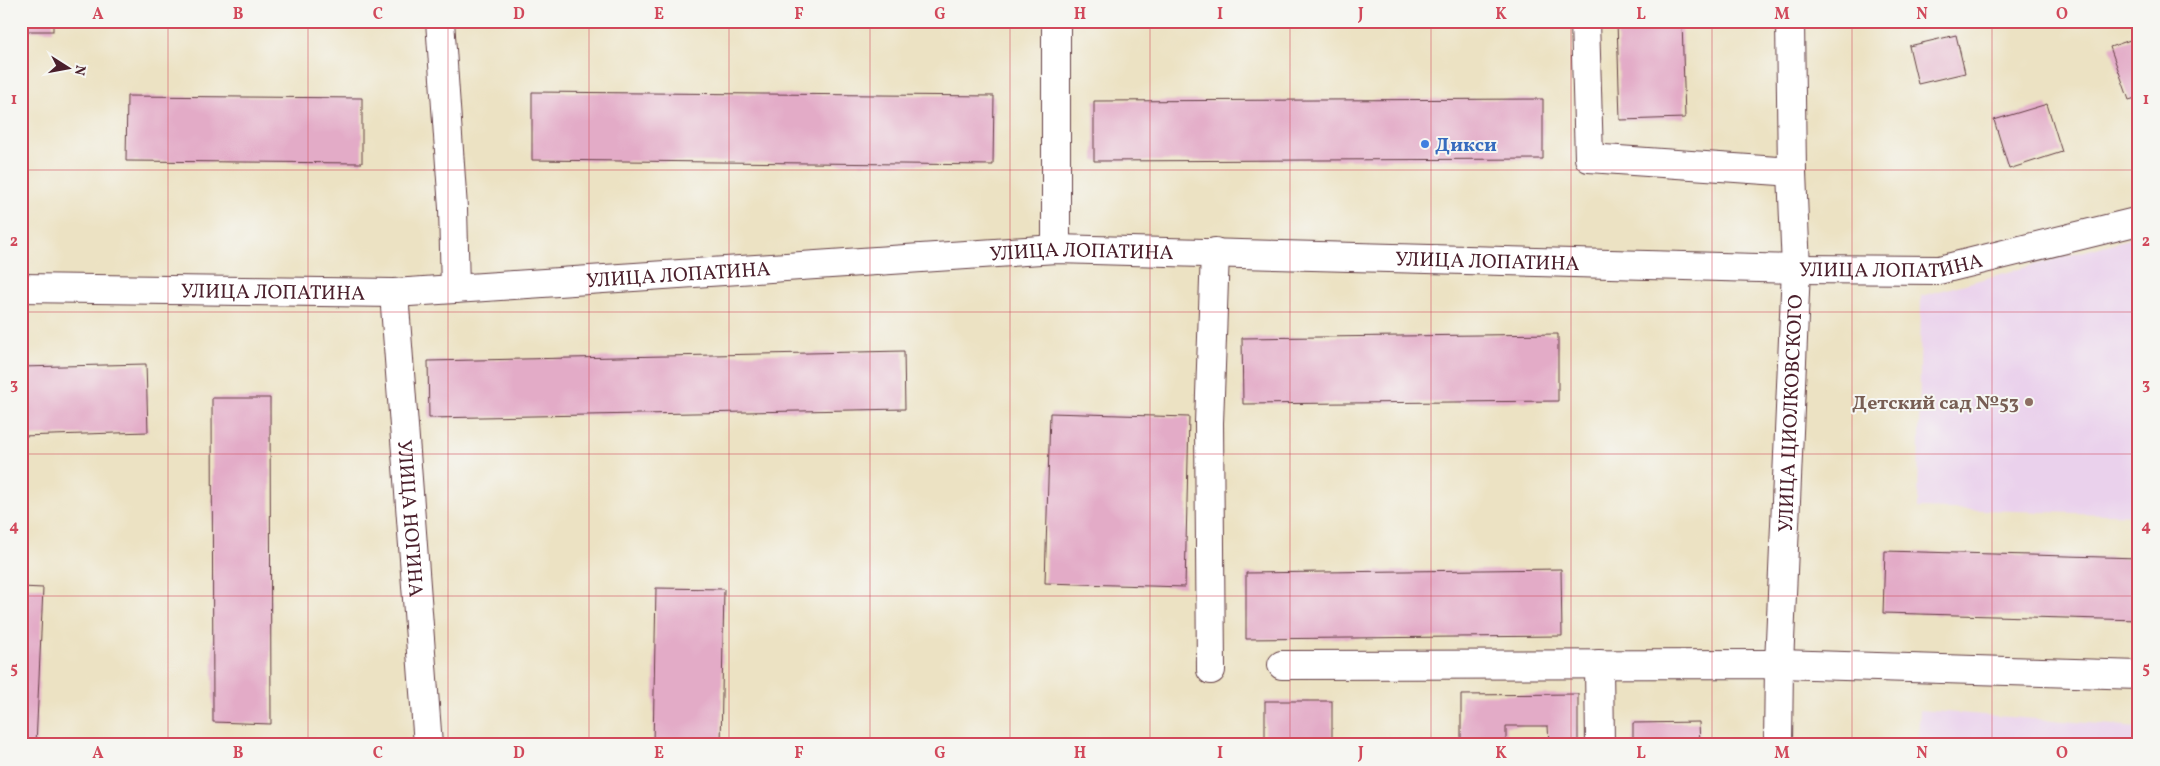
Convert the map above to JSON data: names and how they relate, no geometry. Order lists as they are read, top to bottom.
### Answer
{
  "streets": {
    "street": ["УЛИЦА ЛОПАТИНА", "УЛИЦА ЦИОЛКОВСКОГО", "УЛИЦА НОГИНА"]
  },
  "crossings": [
    ["УЛИЦА ЛОПАТИНА", "УЛИЦА ЦИОЛКОВСКОГО"],
    ["УЛИЦА ЛОПАТИНА", "УЛИЦА НОГИНА"]
  ],
  "places": ["Дикси", "Детский сад №53"],
  "north": "right",
  "grid": {
    "columns": [
      "A",
      "B",
      "C",
      "D",
      "E",
      "F",
      "G",
      "H",
      "I",
      "J",
      "K",
      "L",
      "M",
      "N",
      "O"
    ],
    "rows": [
      "1",
      "2",
      "3",
      "4",
      "5"
    ]
  }
}
